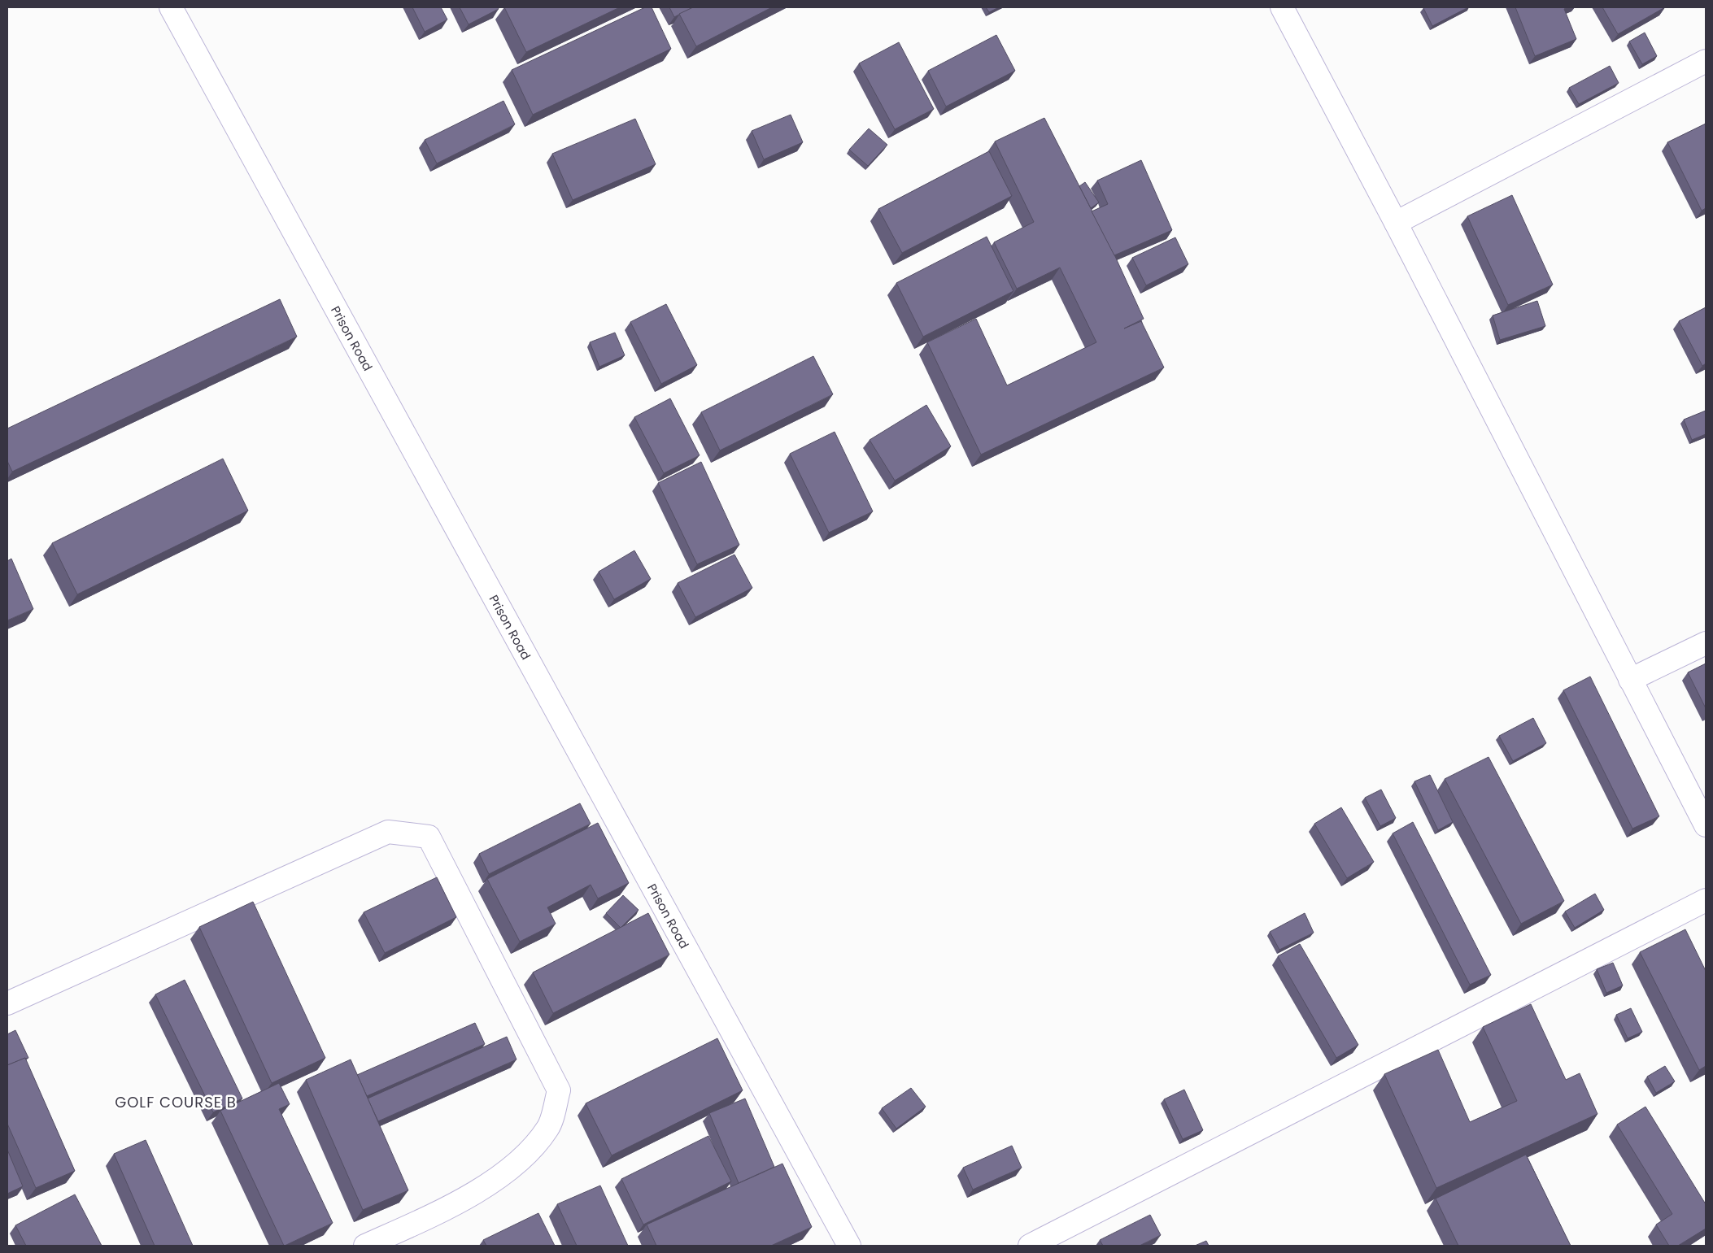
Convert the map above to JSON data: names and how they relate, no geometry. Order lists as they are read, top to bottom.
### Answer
{
  "streets": {
    "street": ["Prison Road"]
  },
  "districts": ["GOLF COURSE B"]
}
